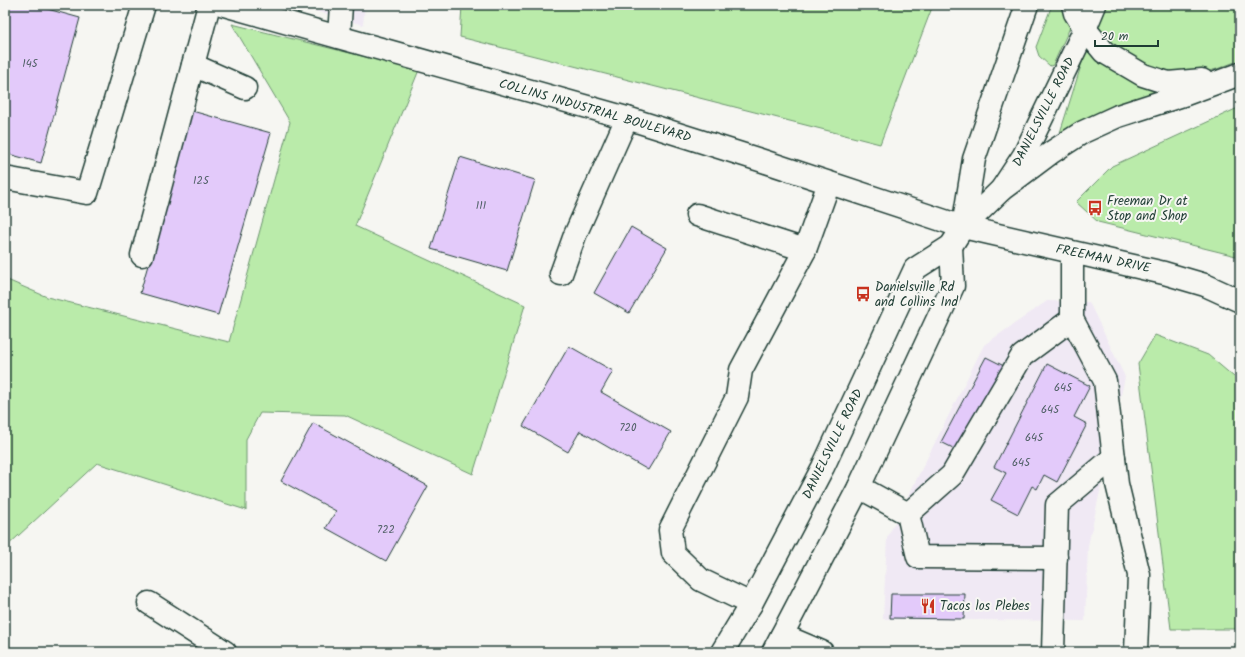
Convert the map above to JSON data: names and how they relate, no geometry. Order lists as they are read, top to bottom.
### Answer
{
  "streets": {
    "main road": ["COLLINS INDUSTRIAL BOULEVARD", "DANIELSVILLE ROAD", "FREEMAN DRIVE"]
  },
  "crossings": [
    ["COLLINS INDUSTRIAL BOULEVARD", "DANIELSVILLE ROAD"],
    ["COLLINS INDUSTRIAL BOULEVARD", "FREEMAN DRIVE"],
    ["DANIELSVILLE ROAD", "FREEMAN DRIVE"]
  ],
  "places": {
    "bus stop": ["Freeman Dr at Stop and Shop", "Danielsville Rd and Collins Ind"],
    "restaurant": ["Tacos los Plebes"]
  },
  "house_numbers": [
    "145",
    "125",
    "111",
    "645",
    "645",
    "720",
    "645",
    "645",
    "722"
  ],
  "scale_bar": "20 m"
}
